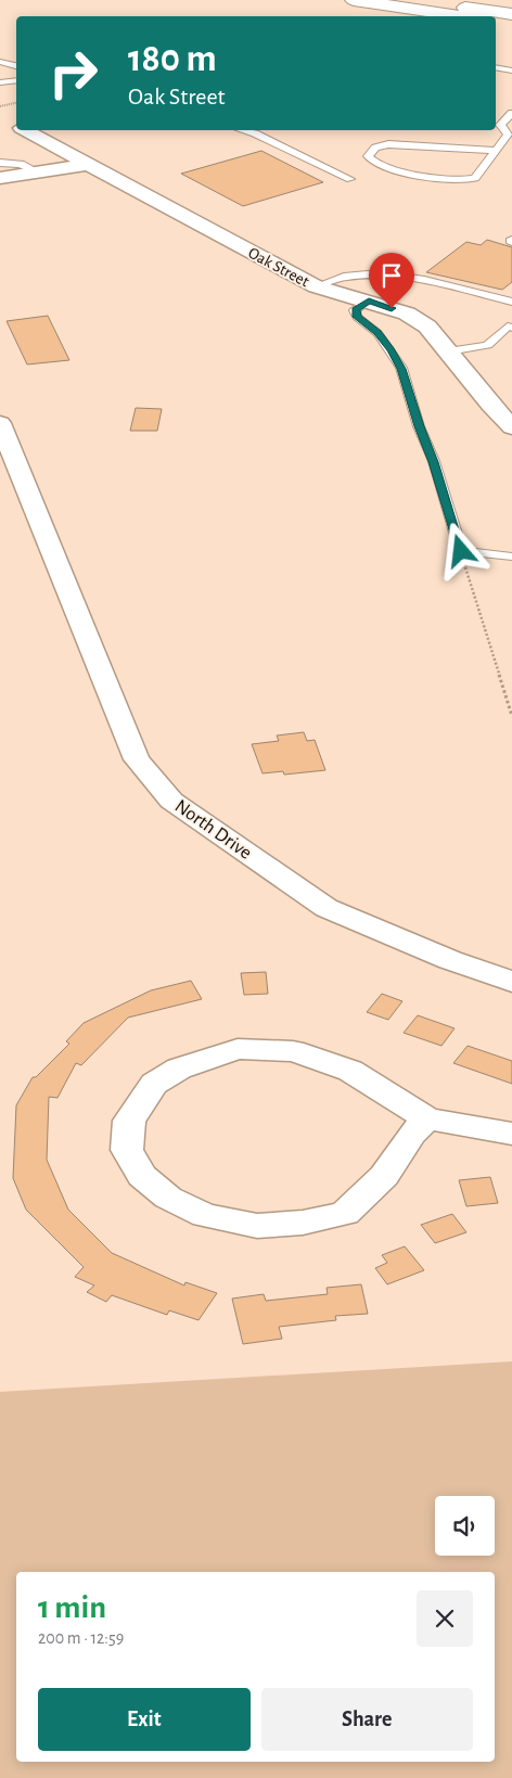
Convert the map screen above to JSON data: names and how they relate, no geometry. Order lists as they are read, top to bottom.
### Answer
{
  "streets": {
    "street": ["Oak Street", "North Drive"]
  },
  "page": {
    "turn": ["180 m", "Oak Street"],
    "heading": ["1 min", "200 m · 12:59"],
    "buttons": ["Exit", "Share"]
  }
}
